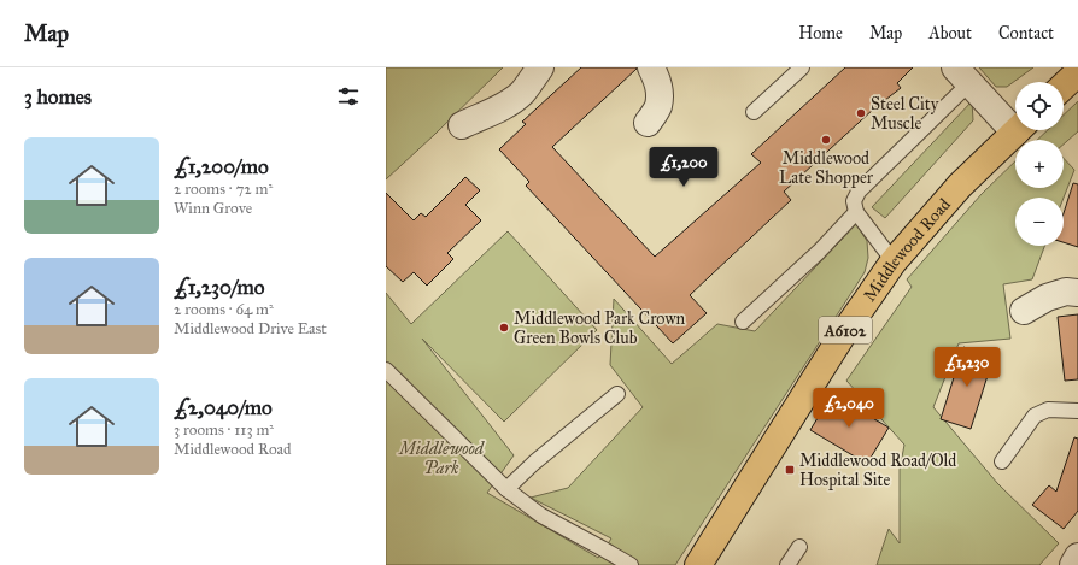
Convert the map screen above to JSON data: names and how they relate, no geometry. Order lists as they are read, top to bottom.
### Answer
{
  "streets": {
    "main road": ["Middlewood Road", "A6102"]
  },
  "parks": ["Middlewood Park"],
  "places": {
    "other": ["Steel City Muscle", "Middlewood Late Shopper", "Middlewood Park Crown Green Bowls Club"],
    "transit": ["Middlewood Road/Old Hospital Site"]
  },
  "page": {
    "header": "Map",
    "nav": [
      "Home",
      "Map",
      "About",
      "Contact"
    ],
    "heading": "3 homes",
    "map_buttons": ["+", "−"],
    "list": [
      {
        "name": "£1,200/mo",
        "note": "2 rooms · 72 m² · Winn Grove"
      },
      {
        "name": "£1,230/mo",
        "note": "2 rooms · 64 m² · Middlewood Drive East"
      },
      {
        "name": "£2,040/mo",
        "note": "3 rooms · 113 m² · Middlewood Road"
      }
    ],
    "price": ["£1,200", "£1,230", "£2,040"]
  }
}
